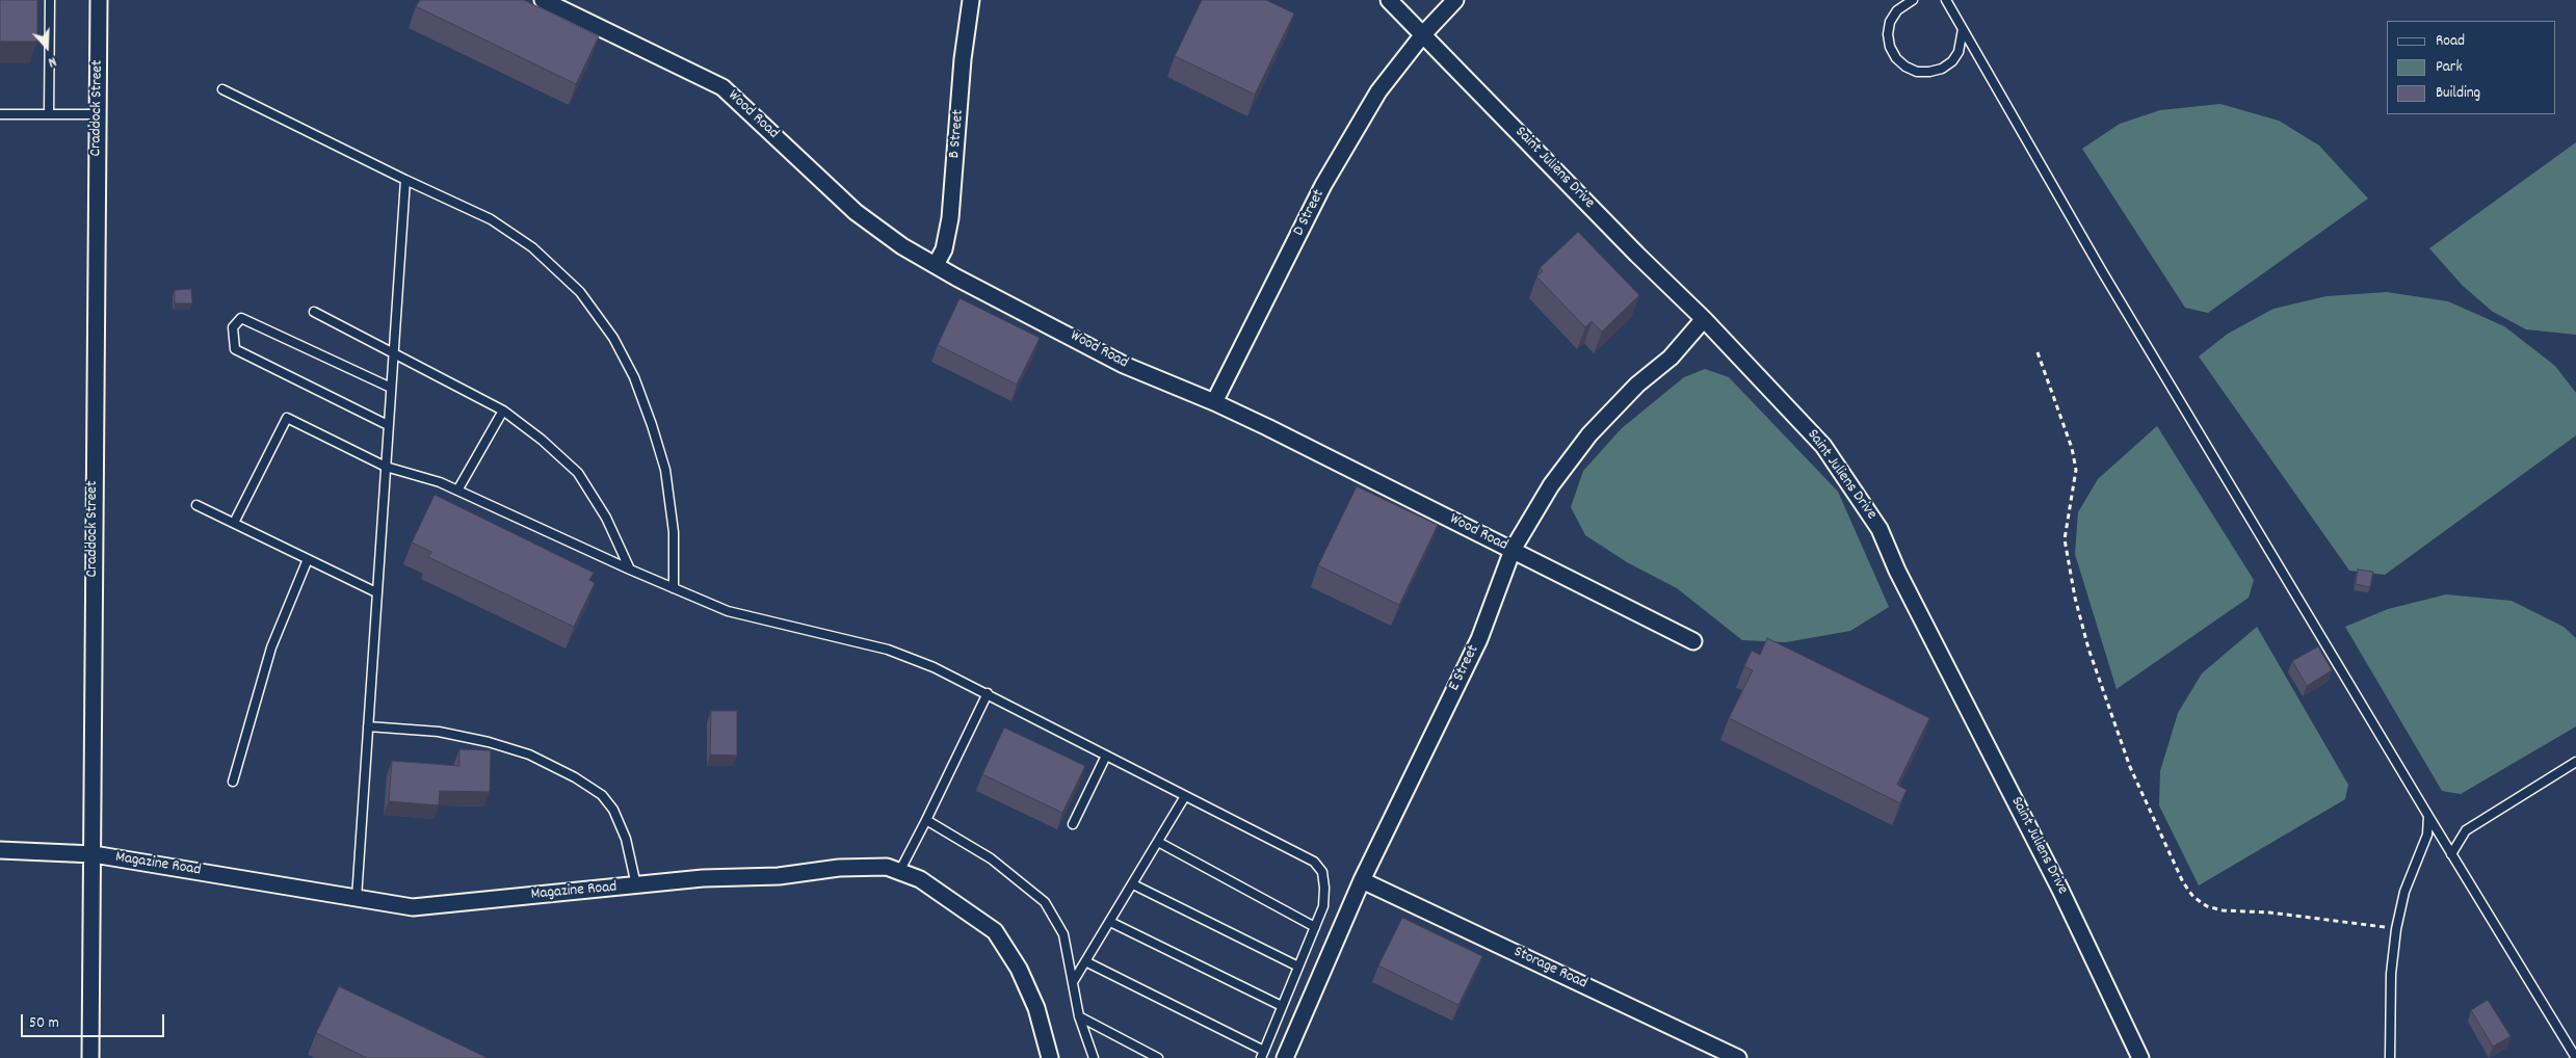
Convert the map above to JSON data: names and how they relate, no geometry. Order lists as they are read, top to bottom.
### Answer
{
  "streets": {
    "street": [
      "Craddock Street",
      "Wood Road",
      "B Street",
      "Saint Juliens Drive",
      "D Street",
      "E Street",
      "Magazine Road",
      "Storage Road"
    ]
  },
  "crossings": [
    ["Craddock Street", "Magazine Road"],
    ["Wood Road", "B Street"],
    ["Wood Road", "D Street"],
    ["Wood Road", "E Street"],
    ["Saint Juliens Drive", "D Street"],
    ["Saint Juliens Drive", "E Street"],
    ["E Street", "Storage Road"]
  ],
  "legend": ["Road", "Park", "Building"],
  "scale_bar": "50 m",
  "north": "bottom"
}
